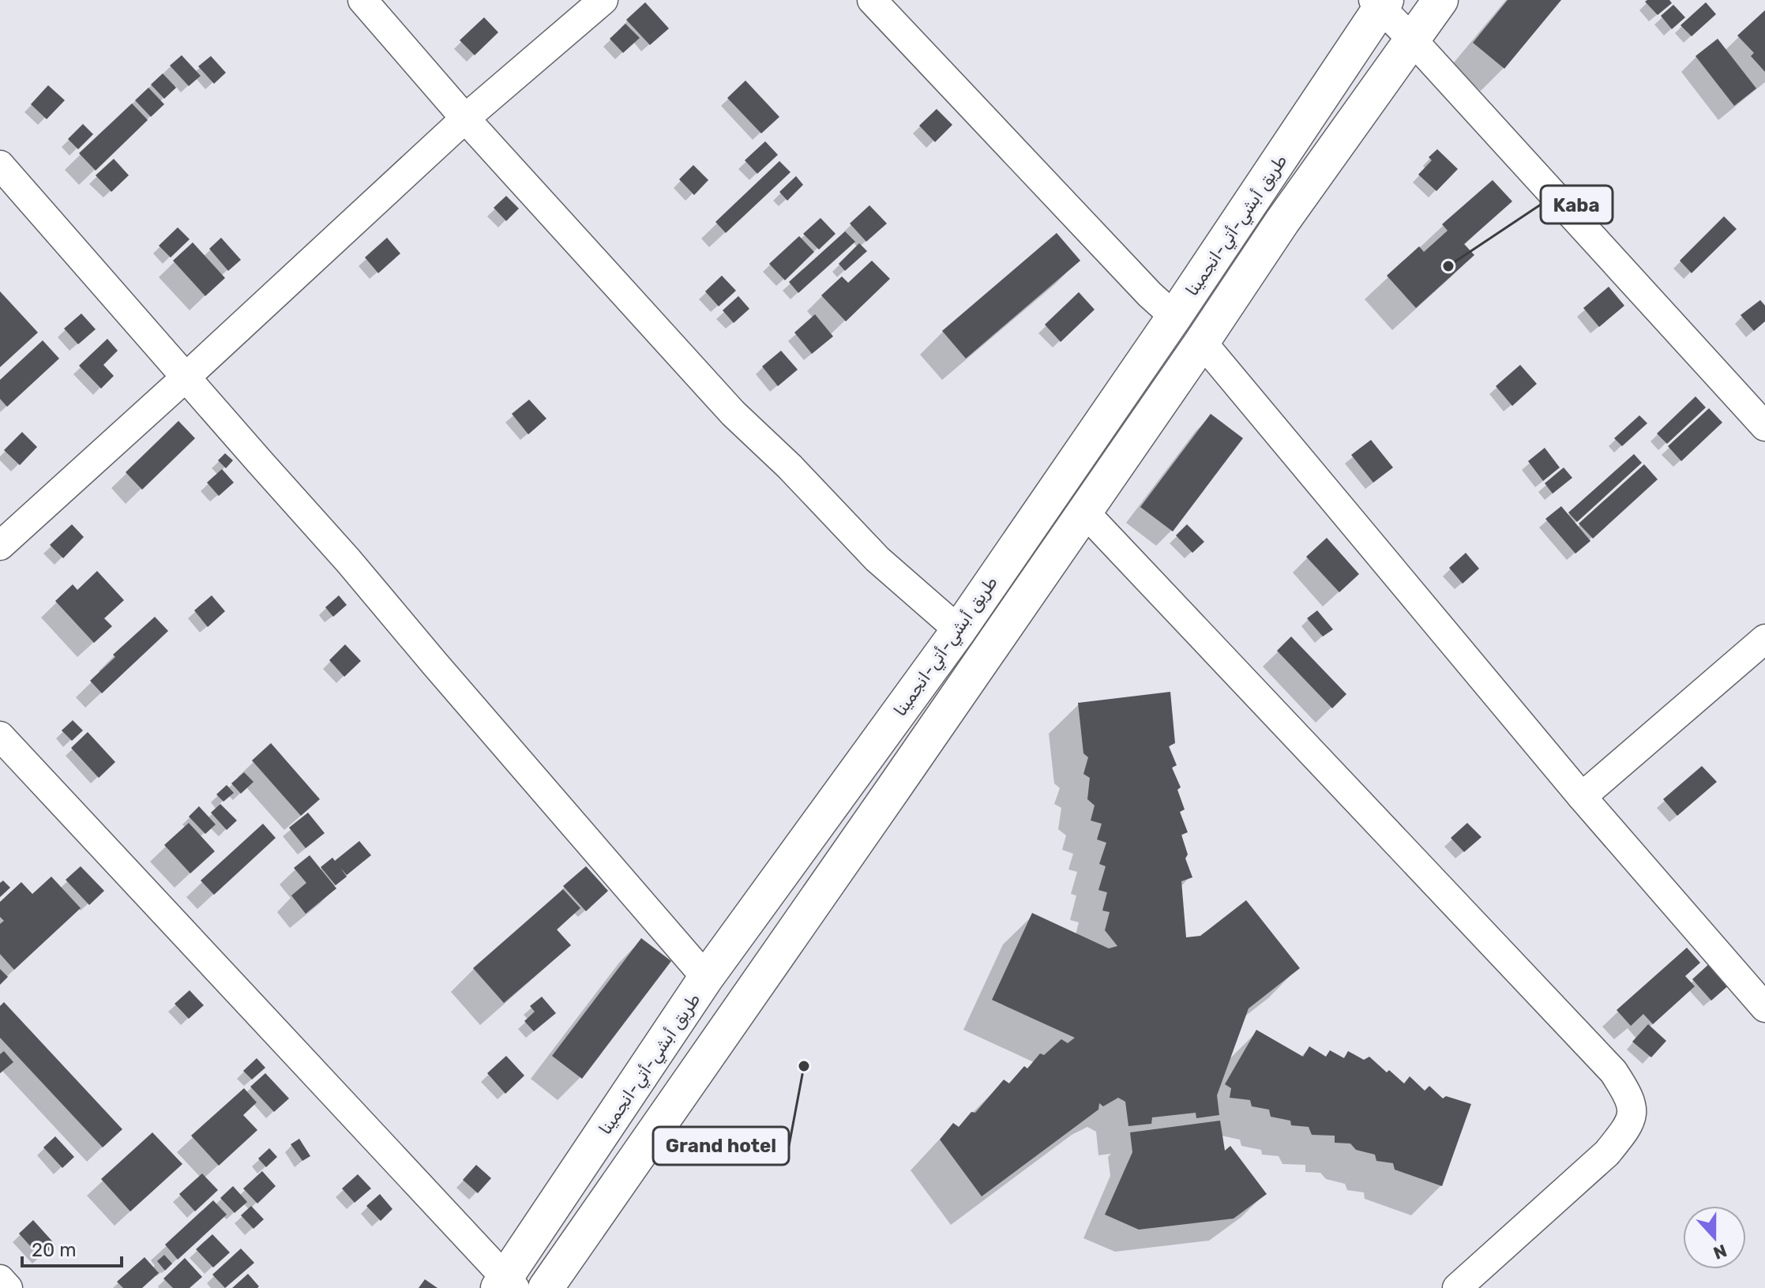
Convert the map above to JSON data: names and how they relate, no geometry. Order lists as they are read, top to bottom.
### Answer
{
  "streets": {
    "highway": ["طريق أبشي-أتي-انجمينا"]
  },
  "places": ["Kaba", "Grand hotel"],
  "scale_bar": "20 m",
  "north": "bottom"
}
